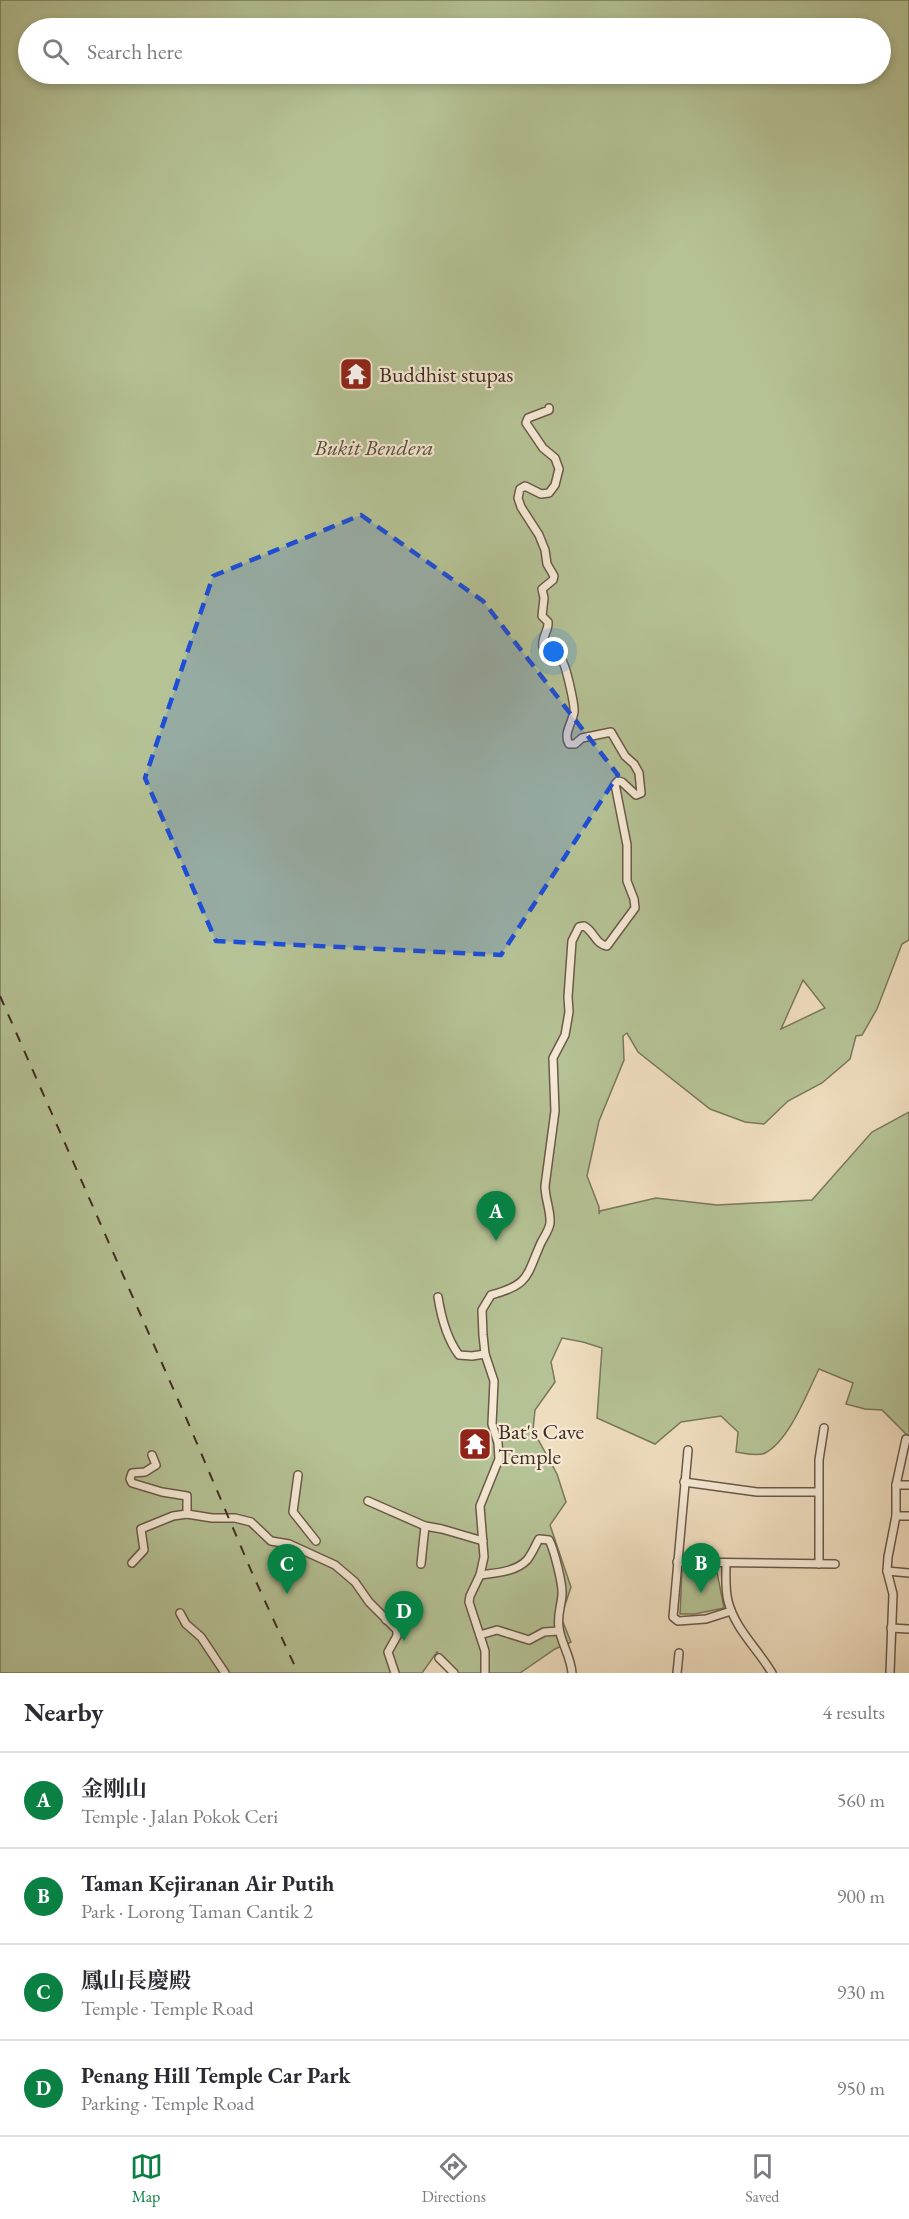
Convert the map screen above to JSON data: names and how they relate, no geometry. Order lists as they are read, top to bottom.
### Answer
{
  "parks": ["Bukit Bendera"],
  "places": {
    "temple": ["Buddhist stupas", "Bat's Cave Temple"]
  },
  "page": {
    "search": "Search here",
    "pins": [
      "A",
      "B",
      "C",
      "D"
    ],
    "heading": ["Nearby", "4 results"],
    "list": [
      {
        "mark": "A",
        "name": "金刚山",
        "note": "Temple · Jalan Pokok Ceri",
        "value": "560 m"
      },
      {
        "mark": "B",
        "name": "Taman Kejiranan Air Putih",
        "note": "Park · Lorong Taman Cantik 2",
        "value": "900 m"
      },
      {
        "mark": "C",
        "name": "鳳山長慶殿",
        "note": "Temple · Temple Road",
        "value": "930 m"
      },
      {
        "mark": "D",
        "name": "Penang Hill Temple Car Park",
        "note": "Parking · Temple Road",
        "value": "950 m"
      }
    ],
    "nav": ["Map", "Directions", "Saved"]
  }
}
